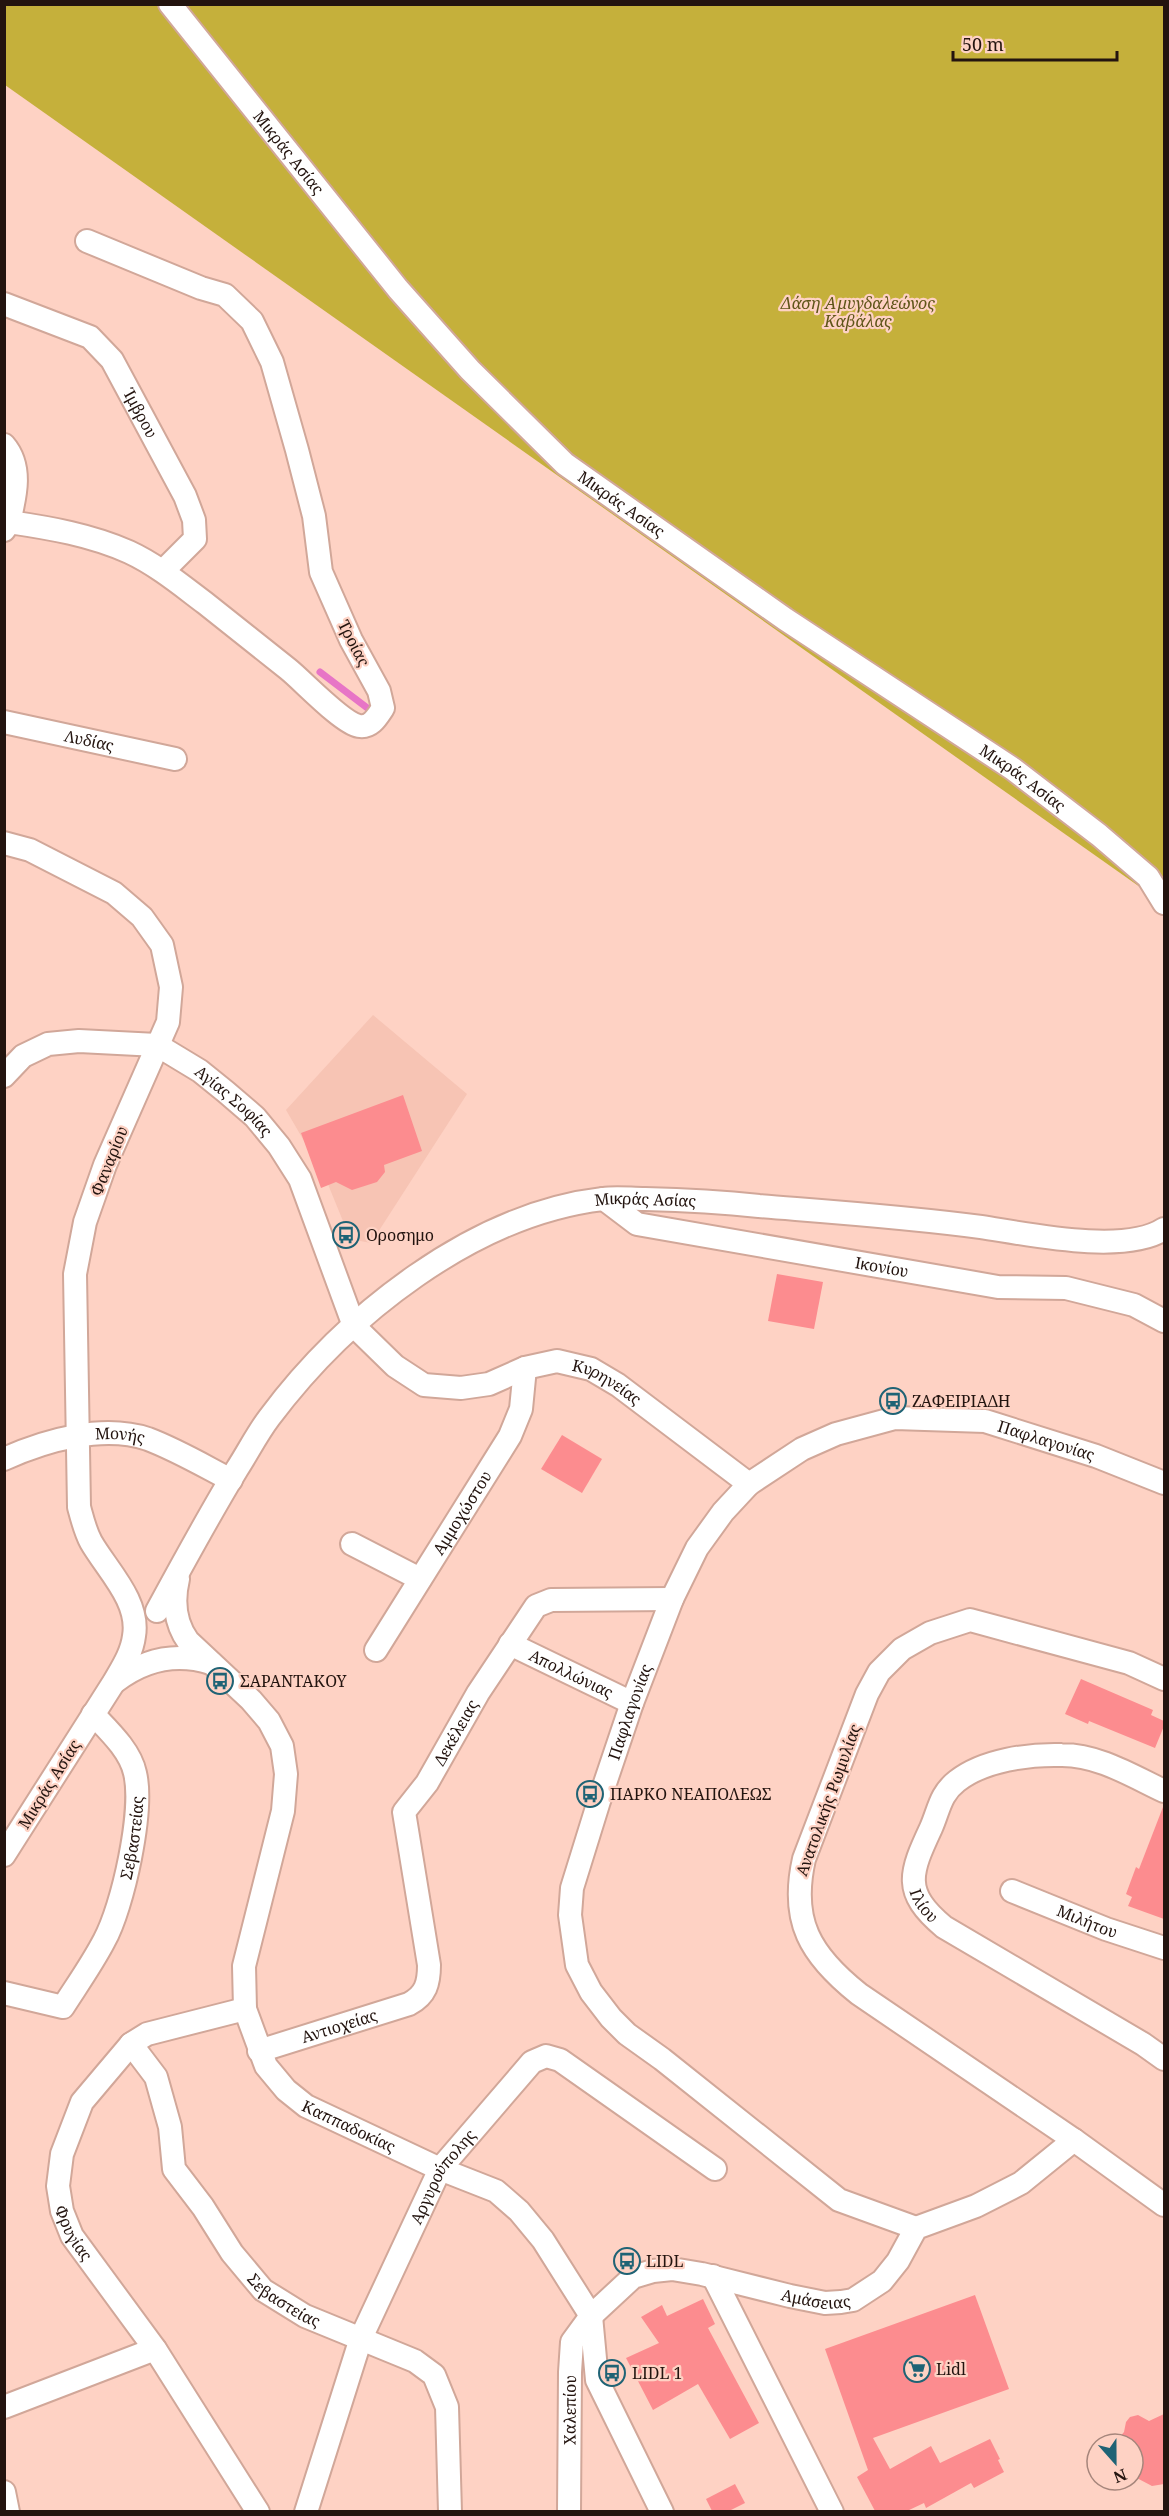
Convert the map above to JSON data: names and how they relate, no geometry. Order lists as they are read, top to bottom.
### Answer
{
  "streets": {
    "street": [
      "Μικράς Ασίας",
      "Ίμβρου",
      "Τροίας",
      "Λυδίας",
      "Αγίας Σοφίας",
      "Φαναρίου",
      "Ικονίου",
      "Κυρηνείας",
      "Μονής",
      "Παφλαγονίας",
      "Αμμοχώστου",
      "Απολλώνιας",
      "Δεκέλειας",
      "Ανατολικής Ρωμυλίας",
      "Σεβαστείας",
      "Ιλίου",
      "Μιλήτου",
      "Αντιοχείας",
      "Καππαδοκίας",
      "Αργυρούπολης",
      "Φρυγίας",
      "Αμάσειας",
      "Χαλεπίου"
    ]
  },
  "crossings": [
    ["Μικράς Ασίας", "Αγίας Σοφίας"],
    ["Μικράς Ασίας", "Φαναρίου"],
    ["Μικράς Ασίας", "Ικονίου"],
    ["Μικράς Ασίας", "Κυρηνείας"],
    ["Μικράς Ασίας", "Μονής"],
    ["Μικράς Ασίας", "Σεβαστείας"],
    ["Μικράς Ασίας", "Καππαδοκίας"],
    ["Ίμβρου", "Τροίας"],
    ["Αγίας Σοφίας", "Φαναρίου"],
    ["Αγίας Σοφίας", "Κυρηνείας"],
    ["Φαναρίου", "Μονής"],
    ["Φαναρίου", "Καππαδοκίας"],
    ["Κυρηνείας", "Παφλαγονίας"],
    ["Κυρηνείας", "Αμμοχώστου"],
    ["Παφλαγονίας", "Απολλώνιας"],
    ["Παφλαγονίας", "Δεκέλειας"],
    ["Παφλαγονίας", "Αμάσειας"],
    ["Απολλώνιας", "Δεκέλειας"],
    ["Δεκέλειας", "Αντιοχείας"],
    ["Σεβαστείας", "Αργυρούπολης"],
    ["Σεβαστείας", "Φρυγίας"],
    ["Αντιοχείας", "Καππαδοκίας"],
    ["Καππαδοκίας", "Αργυρούπολης"],
    ["Καππαδοκίας", "Φρυγίας"],
    ["Καππαδοκίας", "Αμάσειας"],
    ["Καππαδοκίας", "Χαλεπίου"],
    ["Αμάσειας", "Χαλεπίου"]
  ],
  "parks": ["Δάση Αμυγδαλεώνος Καβάλας"],
  "places": {
    "bus stop": [
      "Οροσημο",
      "ΖΑΦΕΙΡΙΑΔΗ",
      "ΣΑΡΑΝΤΑΚΟΥ",
      "ΠΑΡΚΟ ΝΕΑΠΟΛΕΩΣ",
      "LIDL",
      "LIDL 1"
    ],
    "supermarket": ["Lidl"]
  },
  "scale_bar": "50 m",
  "north": "bottom"
}
